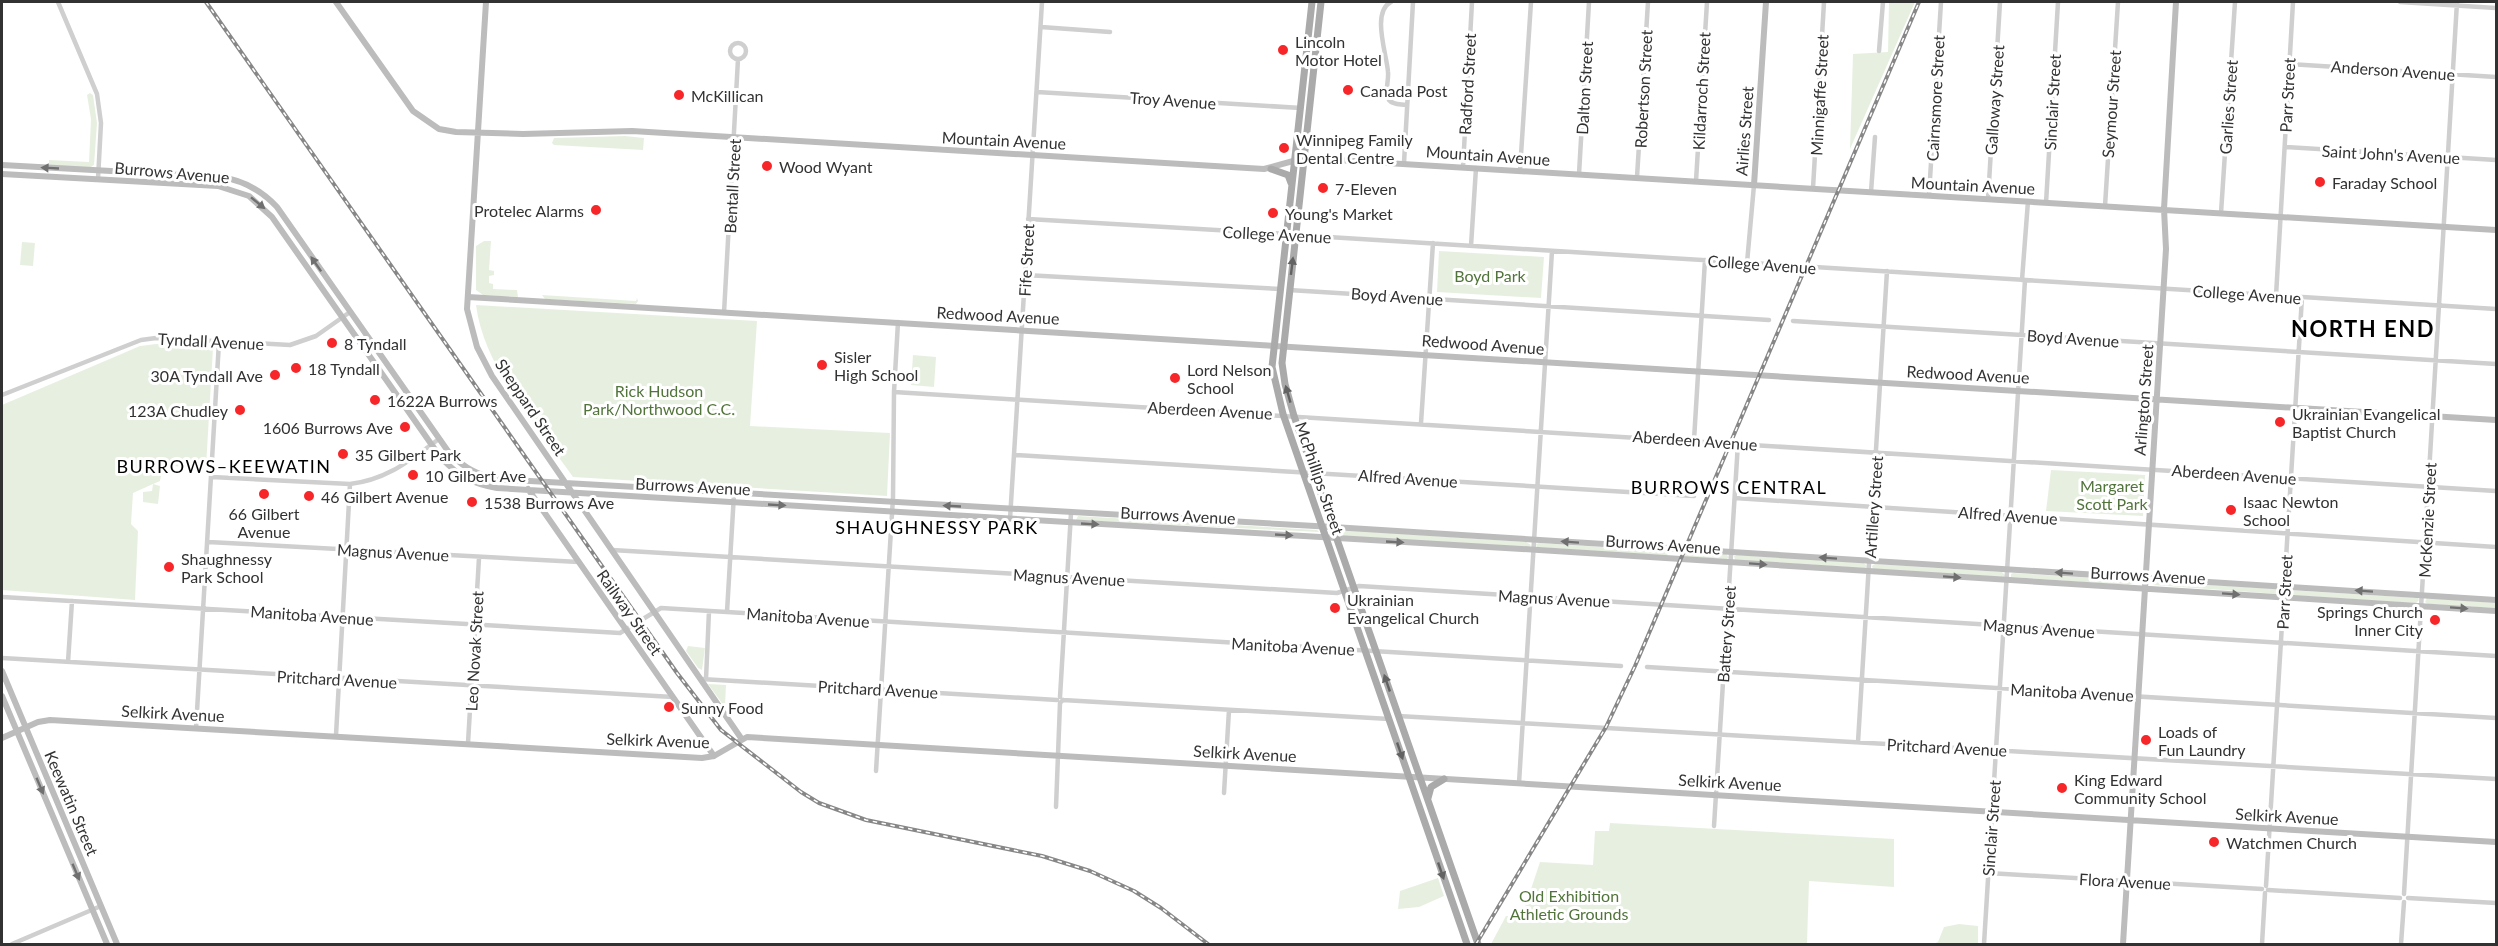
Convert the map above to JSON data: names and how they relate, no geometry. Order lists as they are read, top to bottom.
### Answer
{
  "streets": {
    "main road": ["McPhillips Street"],
    "street": [
      "Anderson Avenue",
      "Radford Street",
      "Dalton Street",
      "Robertson Street",
      "Kildarroch Street",
      "Minnigaffe Street",
      "Parr Street",
      "Cairnsmore Street",
      "Troy Avenue",
      "Galloway Street",
      "Sinclair Street",
      "Seymour Street",
      "Garlies Street",
      "Airlies Street",
      "Mountain Avenue",
      "Saint John's Avenue",
      "Burrows Avenue",
      "Bentall Street",
      "College Avenue",
      "Fife Street",
      "Boyd Avenue",
      "Redwood Avenue",
      "Tyndall Avenue",
      "Arlington Street",
      "Sheppard Street",
      "Aberdeen Avenue",
      "Alfred Avenue",
      "Artillery Street",
      "McKenzie Street",
      "Magnus Avenue",
      "Railway Street",
      "Manitoba Avenue",
      "Battery Street",
      "Leo Novak Street",
      "Pritchard Avenue",
      "Selkirk Avenue",
      "Keewatin Street",
      "Flora Avenue"
    ]
  },
  "crossings": [
    ["Anderson Avenue", "Parr Street"],
    ["Anderson Avenue", "McKenzie Street"],
    ["Radford Street", "Mountain Avenue"],
    ["Dalton Street", "Mountain Avenue"],
    ["Robertson Street", "Mountain Avenue"],
    ["Kildarroch Street", "Mountain Avenue"],
    ["Minnigaffe Street", "Mountain Avenue"],
    ["Parr Street", "Mountain Avenue"],
    ["Parr Street", "Saint John's Avenue"],
    ["Parr Street", "Burrows Avenue"],
    ["Parr Street", "College Avenue"],
    ["Parr Street", "Boyd Avenue"],
    ["Parr Street", "Redwood Avenue"],
    ["Parr Street", "Aberdeen Avenue"],
    ["Parr Street", "Alfred Avenue"],
    ["Parr Street", "Magnus Avenue"],
    ["Parr Street", "Manitoba Avenue"],
    ["Parr Street", "Pritchard Avenue"],
    ["Parr Street", "Selkirk Avenue"],
    ["Parr Street", "Flora Avenue"],
    ["Cairnsmore Street", "Mountain Avenue"],
    ["Troy Avenue", "Fife Street"],
    ["Troy Avenue", "McPhillips Street"],
    ["Galloway Street", "Mountain Avenue"],
    ["Sinclair Street", "Mountain Avenue"],
    ["Sinclair Street", "Burrows Avenue"],
    ["Sinclair Street", "College Avenue"],
    ["Sinclair Street", "Boyd Avenue"],
    ["Sinclair Street", "Redwood Avenue"],
    ["Sinclair Street", "Aberdeen Avenue"],
    ["Sinclair Street", "Alfred Avenue"],
    ["Sinclair Street", "Magnus Avenue"],
    ["Sinclair Street", "Manitoba Avenue"],
    ["Sinclair Street", "Pritchard Avenue"],
    ["Sinclair Street", "Selkirk Avenue"],
    ["Sinclair Street", "Flora Avenue"],
    ["Seymour Street", "Mountain Avenue"],
    ["Garlies Street", "Mountain Avenue"],
    ["Airlies Street", "Mountain Avenue"],
    ["Airlies Street", "College Avenue"],
    ["Mountain Avenue", "Bentall Street"],
    ["Mountain Avenue", "Fife Street"],
    ["Mountain Avenue", "Arlington Street"],
    ["Mountain Avenue", "Sheppard Street"],
    ["Mountain Avenue", "McPhillips Street"],
    ["Mountain Avenue", "McKenzie Street"],
    ["Saint John's Avenue", "McKenzie Street"],
    ["Burrows Avenue", "Fife Street"],
    ["Burrows Avenue", "Tyndall Avenue"],
    ["Burrows Avenue", "Arlington Street"],
    ["Burrows Avenue", "Sheppard Street"],
    ["Burrows Avenue", "McPhillips Street"],
    ["Burrows Avenue", "Artillery Street"],
    ["Burrows Avenue", "McKenzie Street"],
    ["Burrows Avenue", "Railway Street"],
    ["Burrows Avenue", "Battery Street"],
    ["Bentall Street", "Redwood Avenue"],
    ["College Avenue", "Fife Street"],
    ["College Avenue", "Arlington Street"],
    ["College Avenue", "McPhillips Street"],
    ["College Avenue", "Artillery Street"],
    ["College Avenue", "McKenzie Street"],
    ["Fife Street", "Boyd Avenue"],
    ["Fife Street", "Redwood Avenue"],
    ["Fife Street", "Aberdeen Avenue"],
    ["Fife Street", "Alfred Avenue"],
    ["Boyd Avenue", "Arlington Street"],
    ["Boyd Avenue", "McPhillips Street"],
    ["Boyd Avenue", "Artillery Street"],
    ["Boyd Avenue", "McKenzie Street"],
    ["Redwood Avenue", "Arlington Street"],
    ["Redwood Avenue", "Sheppard Street"],
    ["Redwood Avenue", "McPhillips Street"],
    ["Redwood Avenue", "Artillery Street"],
    ["Redwood Avenue", "McKenzie Street"],
    ["Arlington Street", "Aberdeen Avenue"],
    ["Arlington Street", "Alfred Avenue"],
    ["Arlington Street", "Magnus Avenue"],
    ["Arlington Street", "Manitoba Avenue"],
    ["Arlington Street", "Pritchard Avenue"],
    ["Arlington Street", "Selkirk Avenue"],
    ["Arlington Street", "Flora Avenue"],
    ["Sheppard Street", "Magnus Avenue"],
    ["Sheppard Street", "Manitoba Avenue"],
    ["Sheppard Street", "Pritchard Avenue"],
    ["Sheppard Street", "Selkirk Avenue"],
    ["Aberdeen Avenue", "McPhillips Street"],
    ["Aberdeen Avenue", "Artillery Street"],
    ["Aberdeen Avenue", "McKenzie Street"],
    ["Aberdeen Avenue", "Battery Street"],
    ["McPhillips Street", "Alfred Avenue"],
    ["McPhillips Street", "Magnus Avenue"],
    ["McPhillips Street", "Manitoba Avenue"],
    ["McPhillips Street", "Pritchard Avenue"],
    ["McPhillips Street", "Selkirk Avenue"],
    ["Alfred Avenue", "Artillery Street"],
    ["Alfred Avenue", "McKenzie Street"],
    ["Alfred Avenue", "Battery Street"],
    ["Artillery Street", "Magnus Avenue"],
    ["Artillery Street", "Manitoba Avenue"],
    ["Artillery Street", "Pritchard Avenue"],
    ["McKenzie Street", "Magnus Avenue"],
    ["McKenzie Street", "Manitoba Avenue"],
    ["McKenzie Street", "Pritchard Avenue"],
    ["McKenzie Street", "Selkirk Avenue"],
    ["McKenzie Street", "Flora Avenue"],
    ["Magnus Avenue", "Railway Street"],
    ["Magnus Avenue", "Battery Street"],
    ["Magnus Avenue", "Leo Novak Street"],
    ["Railway Street", "Manitoba Avenue"],
    ["Railway Street", "Pritchard Avenue"],
    ["Railway Street", "Selkirk Avenue"],
    ["Manitoba Avenue", "Battery Street"],
    ["Manitoba Avenue", "Leo Novak Street"],
    ["Battery Street", "Pritchard Avenue"],
    ["Battery Street", "Selkirk Avenue"],
    ["Leo Novak Street", "Pritchard Avenue"],
    ["Leo Novak Street", "Selkirk Avenue"],
    ["Selkirk Avenue", "Keewatin Street"]
  ],
  "districts": [
    "NORTH END",
    "BURROWS–KEEWATIN",
    "BURROWS CENTRAL",
    "SHAUGHNESSY PARK"
  ],
  "parks": [
    "Boyd Park",
    "Rick Hudson Park/Northwood C.C.",
    "Margaret Scott Park",
    "Old Exhibition Athletic Grounds"
  ],
  "places": [
    "Lincoln Motor Hotel",
    "Canada Post",
    "McKillican",
    "Winnipeg Family Dental Centre",
    "Wood Wyant",
    "Faraday School",
    "7-Eleven",
    "Protelec Alarms",
    "Young's Market",
    "8 Tyndall",
    "Sisler High School",
    "18 Tyndall",
    "30A Tyndall Ave",
    "Lord Nelson School",
    "1622A Burrows",
    "123A Chudley",
    "Ukrainian Evangelical Baptist Church",
    "1606 Burrows Ave",
    "35 Gilbert Park",
    "10 Gilbert Ave",
    "66 Gilbert Avenue",
    "46 Gilbert Avenue",
    "1538 Burrows Ave",
    "Isaac Newton School",
    "Shaughnessy Park School",
    "Ukrainian Evangelical Church",
    "Springs Church Inner City",
    "Sunny Food",
    "Loads of Fun Laundry",
    "King Edward Community School",
    "Watchmen Church"
  ]
}
